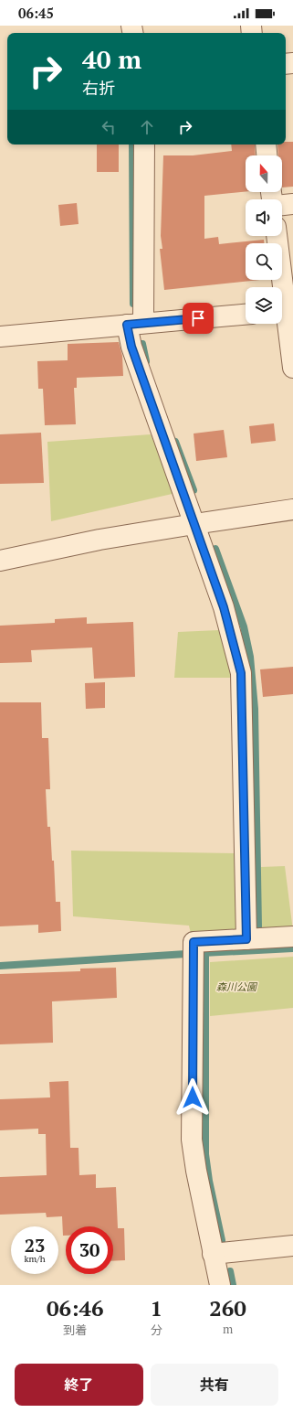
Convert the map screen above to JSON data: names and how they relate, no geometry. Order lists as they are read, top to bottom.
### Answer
{
  "parks": ["森川公園"],
  "north": "top",
  "page": {
    "status": "06:45",
    "turn": ["40 m", "右折"],
    "speed": "23 km/h",
    "limit": "30",
    "eta": [
      "06:46",
      "到着",
      "1",
      "分",
      "260",
      "m"
    ],
    "buttons": ["終了", "共有"]
  }
}
